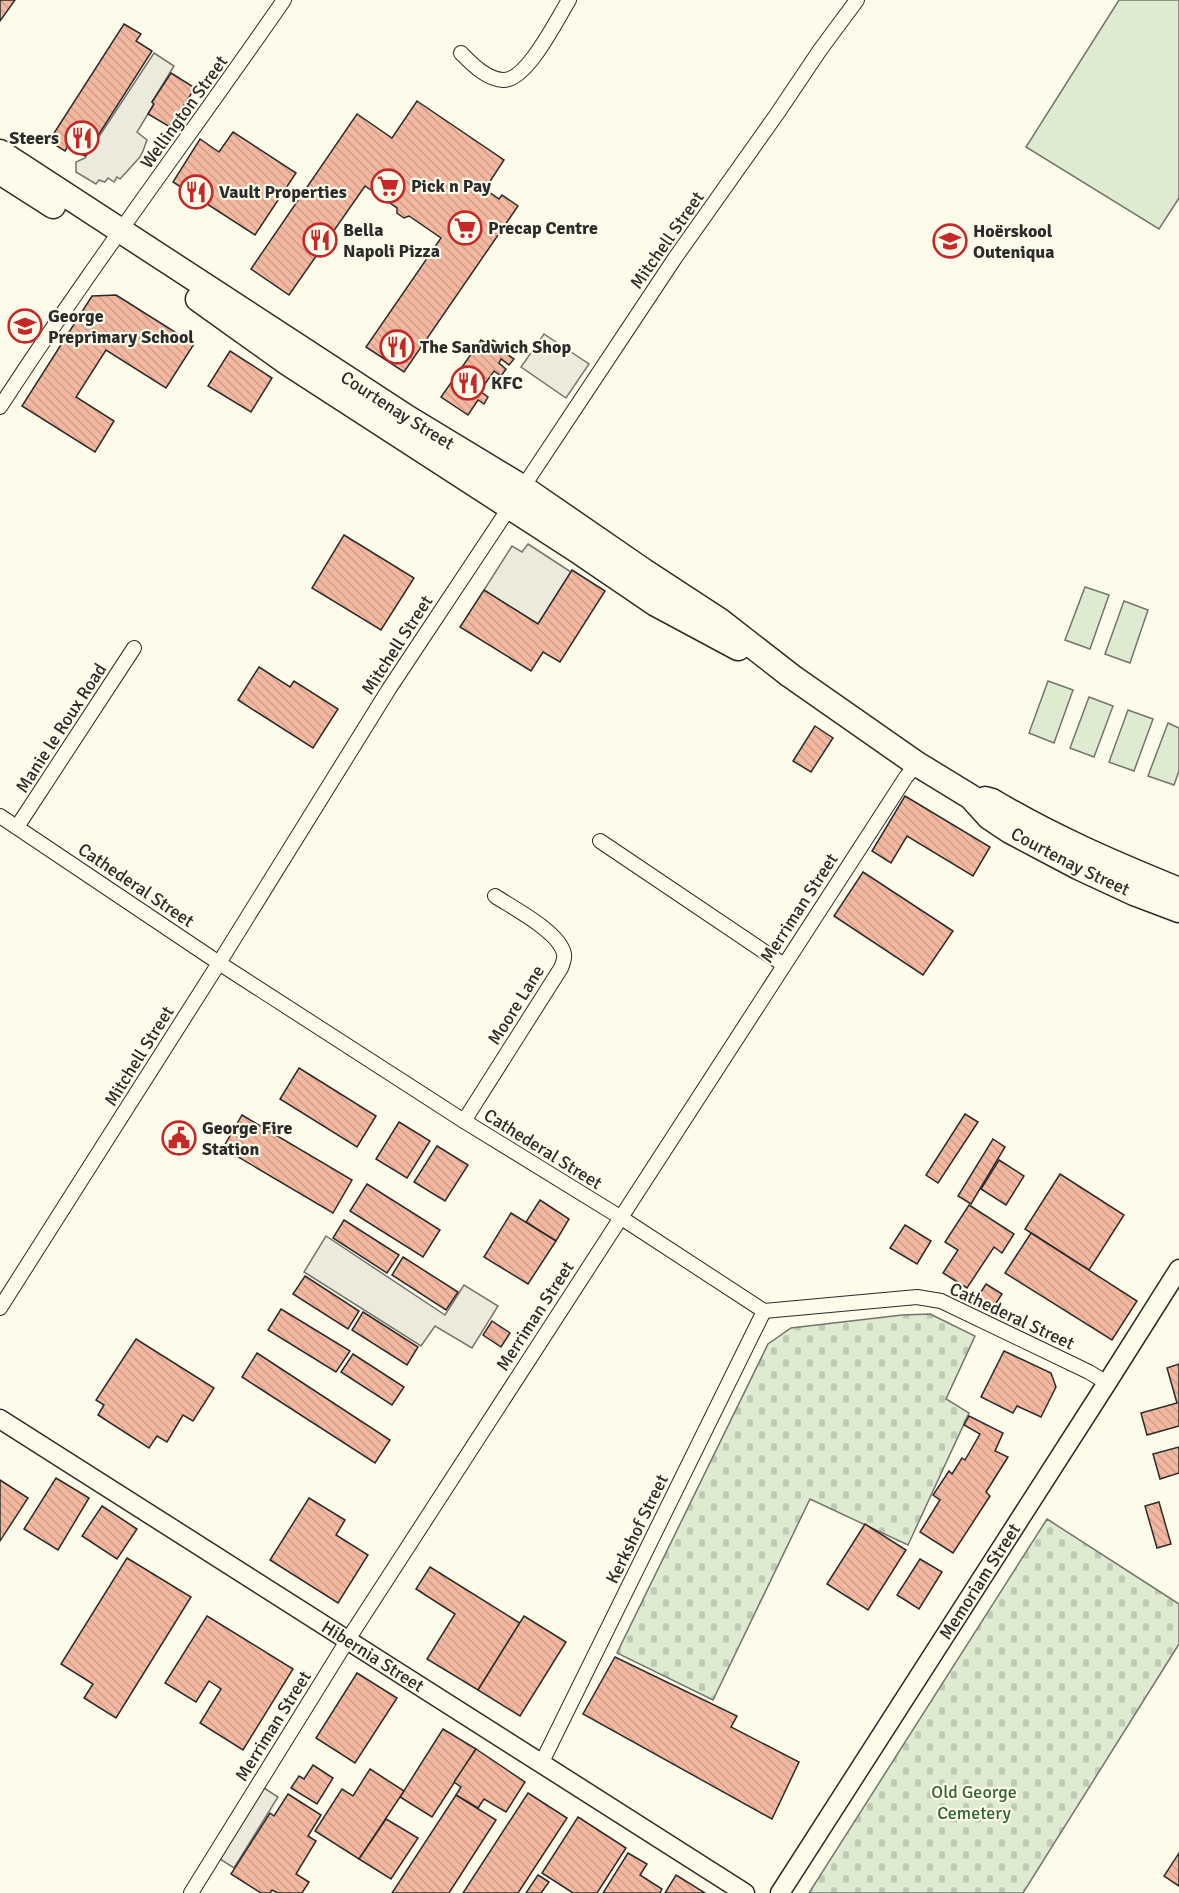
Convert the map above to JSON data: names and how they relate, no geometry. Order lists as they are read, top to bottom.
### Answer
{
  "streets": {
    "highway": ["Courtenay Street"],
    "street": [
      "Wellington Street",
      "Mitchell Street",
      "Manie le Roux Road",
      "Cathederal Street",
      "Merriman Street",
      "Moore Lane",
      "Kerkshof Street",
      "Memoriam Street",
      "Hibernia Street"
    ]
  },
  "crossings": [
    ["Wellington Street", "Courtenay Street"],
    ["Mitchell Street", "Courtenay Street"],
    ["Mitchell Street", "Cathederal Street"],
    ["Courtenay Street", "Merriman Street"],
    ["Manie le Roux Road", "Cathederal Street"],
    ["Cathederal Street", "Merriman Street"],
    ["Cathederal Street", "Moore Lane"],
    ["Cathederal Street", "Kerkshof Street"],
    ["Cathederal Street", "Memoriam Street"],
    ["Merriman Street", "Hibernia Street"],
    ["Kerkshof Street", "Hibernia Street"]
  ],
  "parks": ["Old George Cemetery"],
  "places": {
    "restaurant": [
      "Steers",
      "Vault Properties",
      "Bella Napoli Pizza",
      "The Sandwich Shop",
      "KFC"
    ],
    "supermarket": ["Pick n Pay", "Precap Centre"],
    "school or university": ["Hoërskool Outeniqua", "George Preprimary School"],
    "public building": ["George Fire Station"]
  }
}
